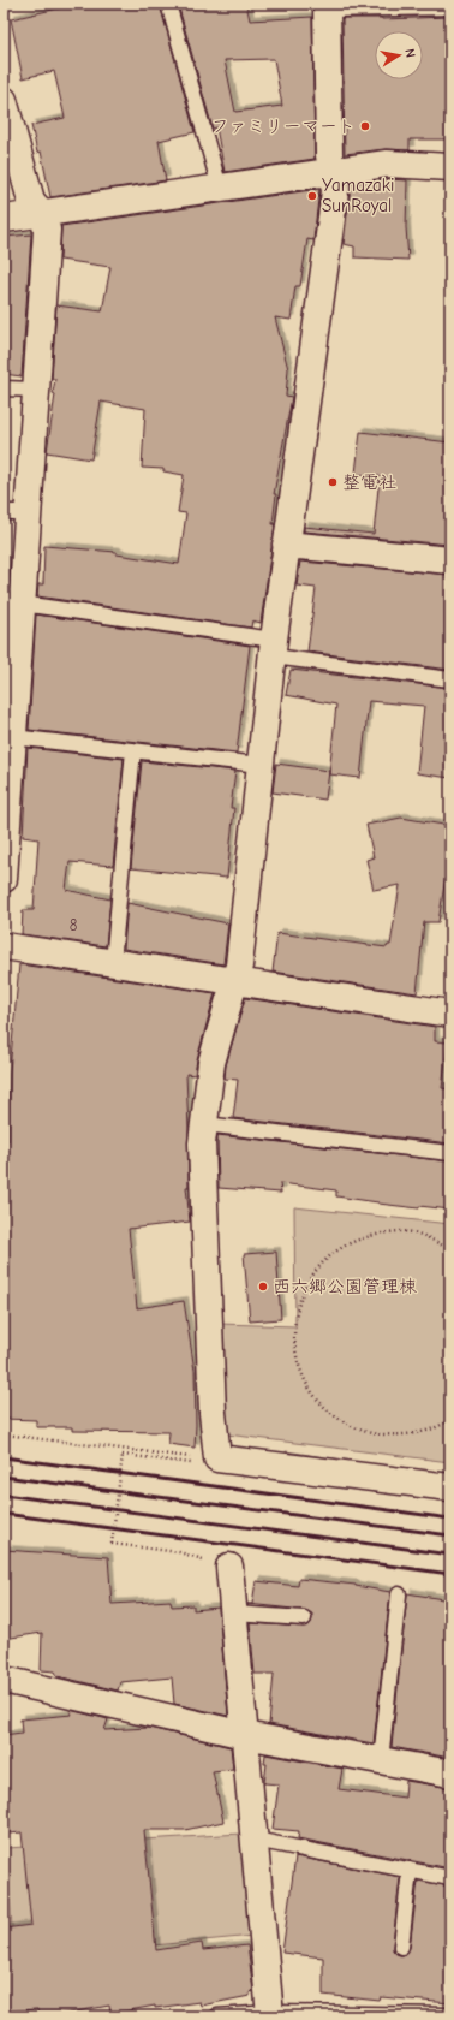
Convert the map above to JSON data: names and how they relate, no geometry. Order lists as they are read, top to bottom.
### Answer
{
  "places": [
    "ファミリーマート",
    "Yamazaki SunRoyal",
    "整電社",
    "西六郷公園管理棟"
  ],
  "house_numbers": ["8"],
  "north": "right"
}
